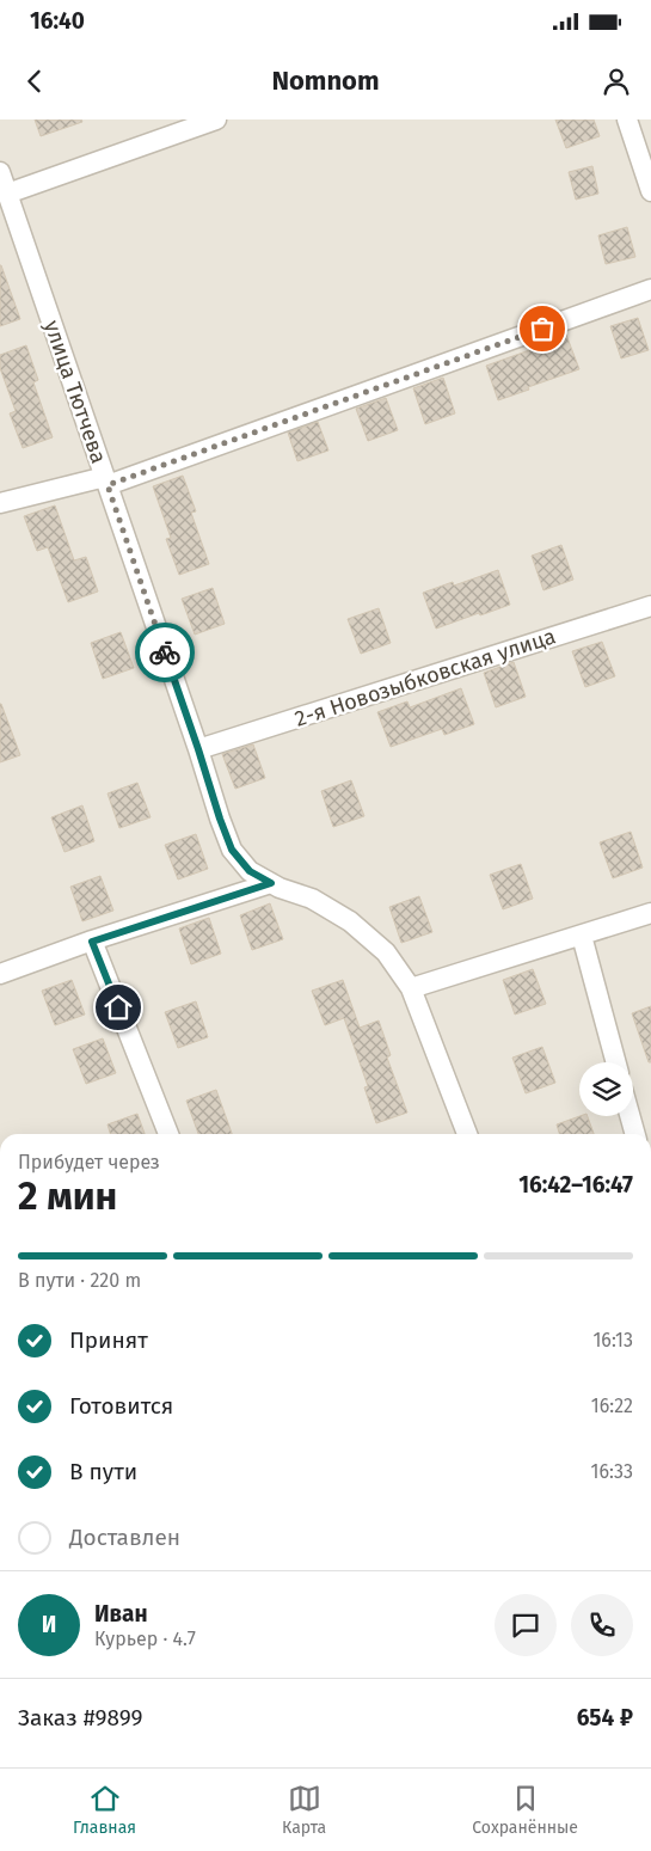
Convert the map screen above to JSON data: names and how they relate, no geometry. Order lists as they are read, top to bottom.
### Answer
{
  "streets": {
    "street": ["улица Тютчева", "2-я Новозыбковская улица"]
  },
  "crossings": [
    ["улица Тютчева", "2-я Новозыбковская улица"]
  ],
  "page": {
    "status": "16:40",
    "header": "Nomnom",
    "heading": ["2 мин", "Прибудет через", "16:42–16:47"],
    "panel": [
      "Иван",
      "Курьер · 4.7",
      "Заказ #9899",
      "654 ₽"
    ],
    "bar": "В пути · 220 m",
    "list": [
      ["Принят", "16:13"],
      ["Готовится", "16:22"],
      ["В пути", "16:33"],
      "Доставлен"
    ],
    "round": "И",
    "tabs": ["Главная", "Карта", "Сохранённые"]
  }
}
